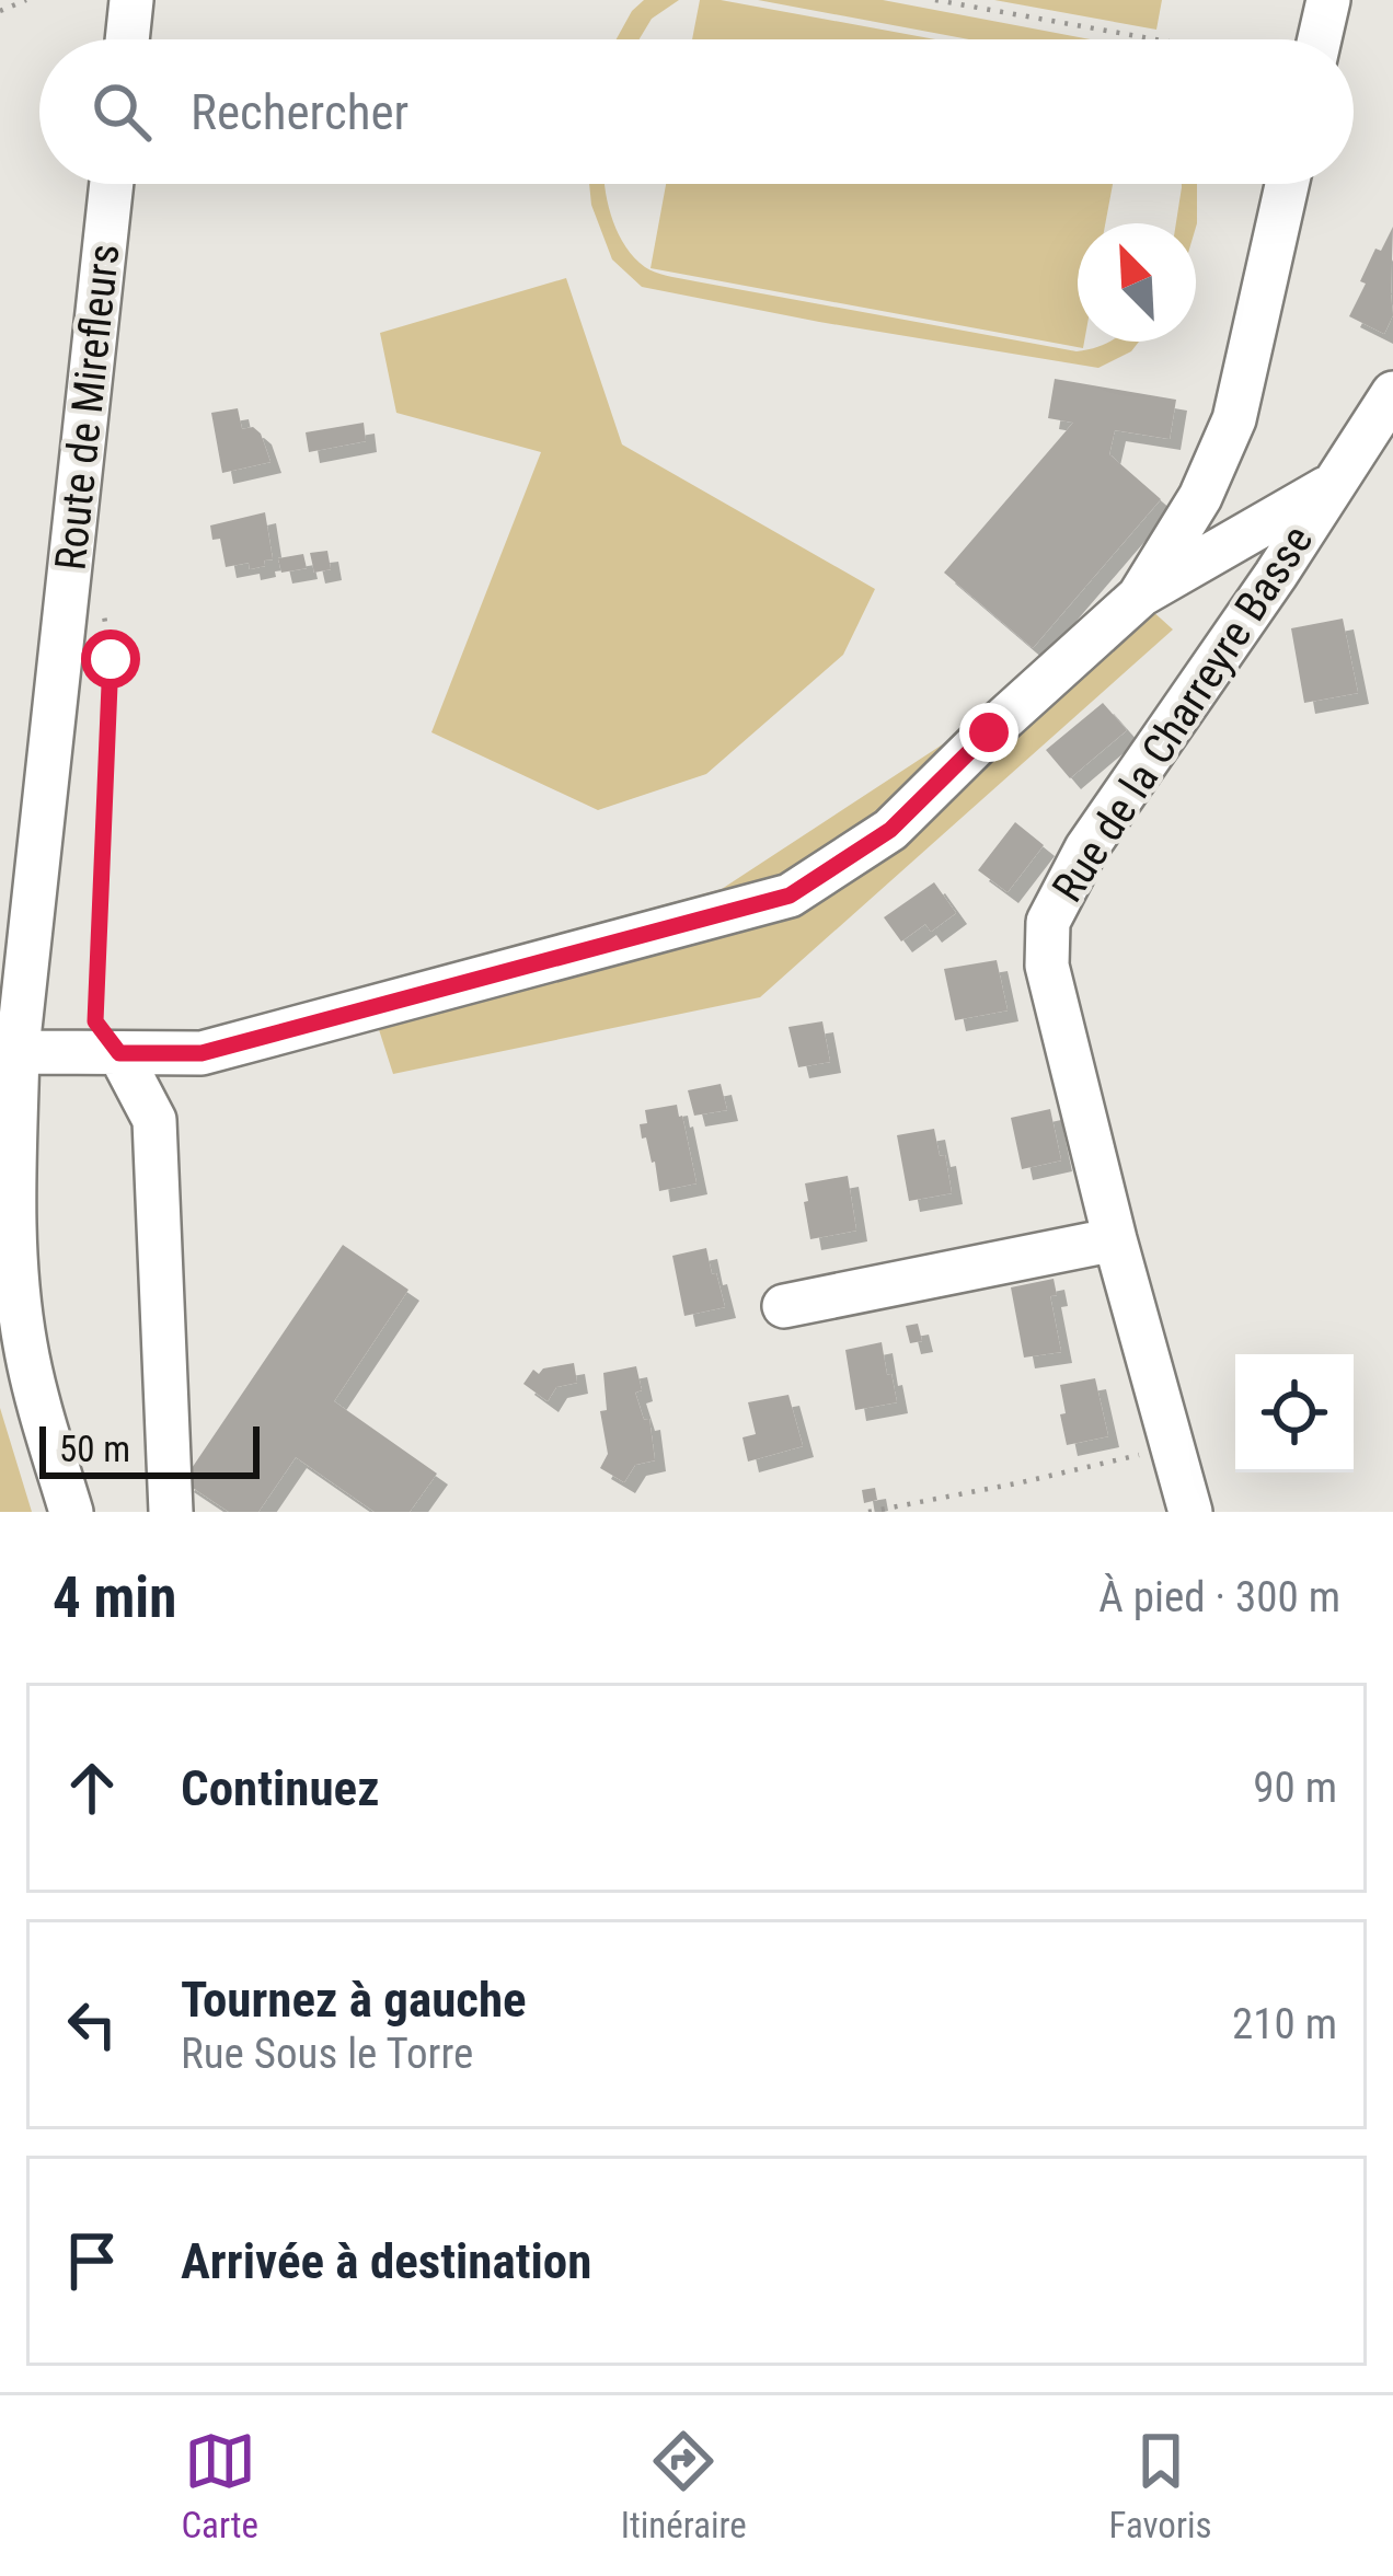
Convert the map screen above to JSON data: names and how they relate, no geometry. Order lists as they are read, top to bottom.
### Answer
{
  "streets": {
    "street": ["Route de Mirefleurs", "Rue de la Charreyre Basse"]
  },
  "scale_bar": "50 m",
  "north": "top left",
  "page": {
    "search": "Rechercher",
    "scale": "50 m",
    "heading": ["4 min", "À pied · 300 m"],
    "list": [
      ["Continuez", "90 m"],
      ["Tournez à gauche", "Rue Sous le Torre", "210 m"],
      "Arrivée à destination"
    ],
    "nav": ["Carte", "Itinéraire", "Favoris"]
  }
}
